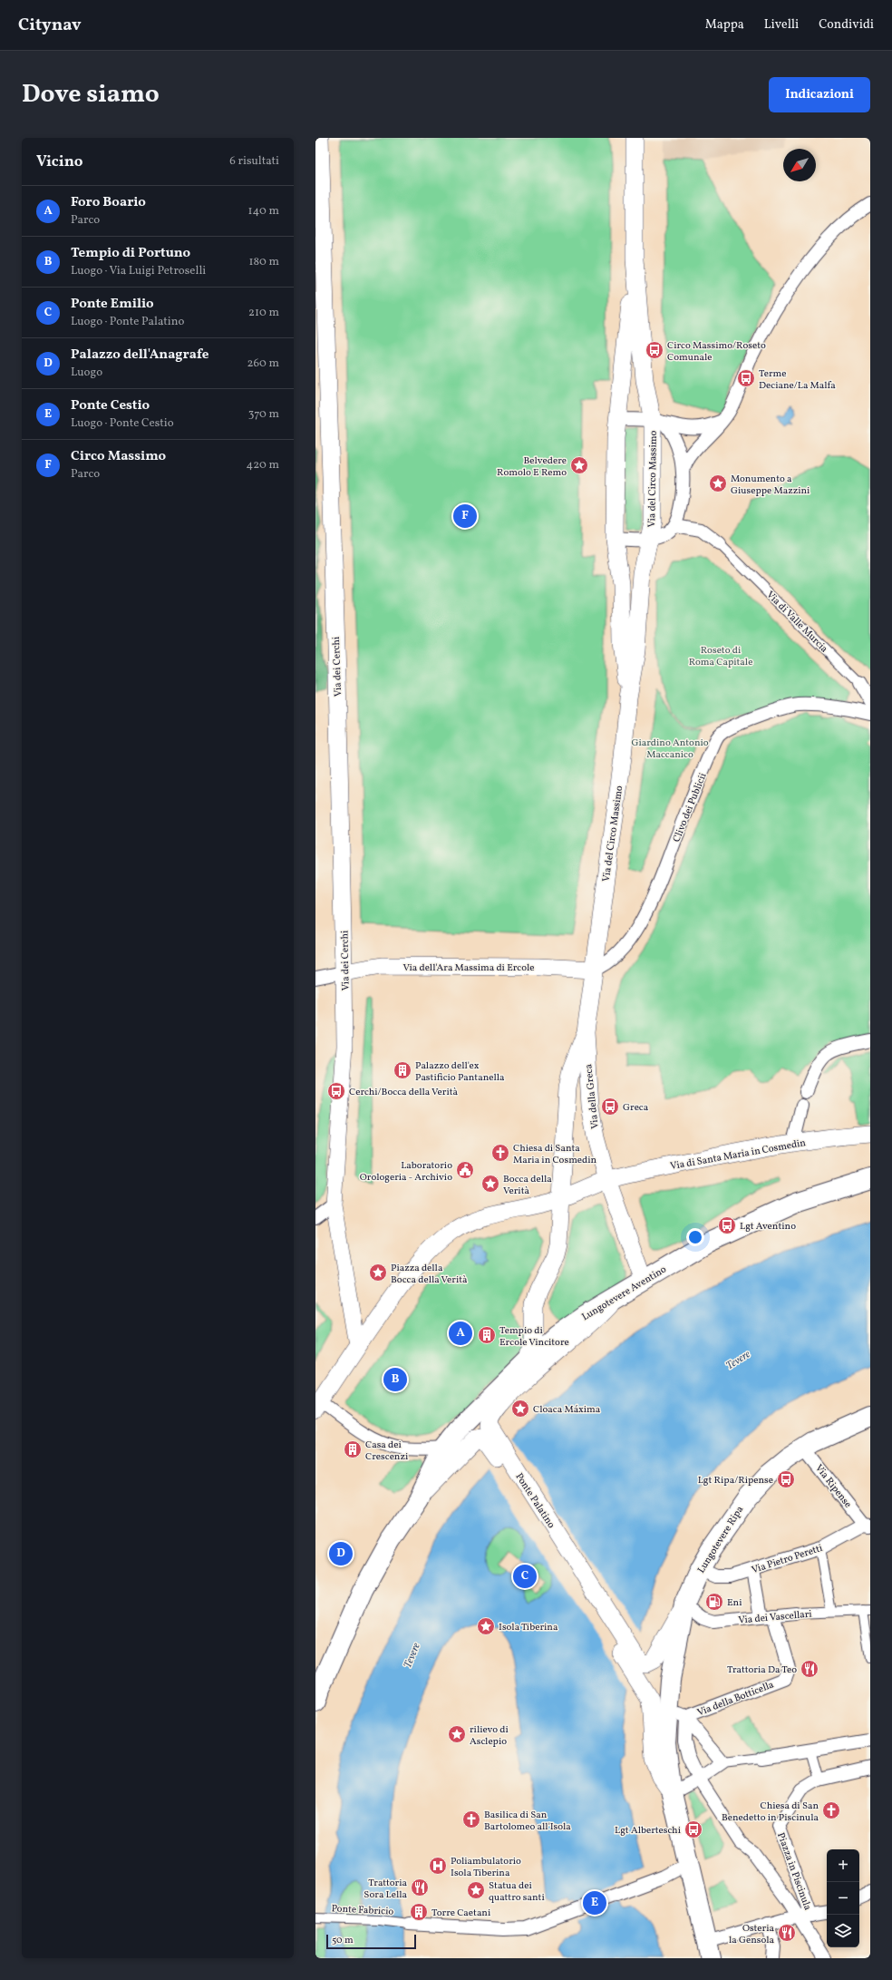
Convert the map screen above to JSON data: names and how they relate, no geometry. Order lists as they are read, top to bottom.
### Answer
{
  "streets": {
    "main road": [
      "Via del Circo Massimo",
      "Via dei Cerchi",
      "Via dell'Ara Massima di Ercole",
      "Via della Greca",
      "Via di Santa Maria in Cosmedin",
      "Lungotevere Aventino",
      "Ponte Palatino",
      "Lungotevere Ripa"
    ],
    "street": [
      "Via di Valle Murcia",
      "Clivo dei Publicii",
      "Via Ripense",
      "Via Pietro Peretti",
      "Via dei Vascellari",
      "Via della Botticella",
      "Piazza in Piscinula",
      "Ponte Fabricio"
    ]
  },
  "crossings": [
    ["Via del Circo Massimo", "Clivo dei Publicii"],
    ["Via del Circo Massimo", "Via dell'Ara Massima di Ercole"],
    ["Via del Circo Massimo", "Via della Greca"],
    ["Via dei Cerchi", "Via dell'Ara Massima di Ercole"],
    ["Clivo dei Publicii", "Via dell'Ara Massima di Ercole"],
    ["Clivo dei Publicii", "Via della Greca"],
    ["Via dell'Ara Massima di Ercole", "Via della Greca"],
    ["Via della Greca", "Via di Santa Maria in Cosmedin"],
    ["Via della Greca", "Lungotevere Aventino"],
    ["Lungotevere Aventino", "Ponte Palatino"],
    ["Via Ripense", "Lungotevere Ripa"],
    ["Via Ripense", "Via Pietro Peretti"],
    ["Ponte Palatino", "Lungotevere Ripa"],
    ["Ponte Palatino", "Via dei Vascellari"],
    ["Lungotevere Ripa", "Via Pietro Peretti"],
    ["Lungotevere Ripa", "Via dei Vascellari"],
    ["Via dei Vascellari", "Via della Botticella"],
    ["Via della Botticella", "Piazza in Piscinula"]
  ],
  "water": ["Tevere"],
  "parks": ["Roseto di Roma Capitale", "Giardino Antonio Maccanico"],
  "places": {
    "bus stop": [
      "Circo Massimo/Roseto Comunale",
      "Terme Deciane/La Malfa",
      "Cerchi/Bocca della Verità",
      "Greca",
      "Lgt Aventino",
      "Lgt Ripa/Ripense",
      "Lgt Alberteschi"
    ],
    "place": [
      "Belvedere Romolo E Remo",
      "Monumento a Giuseppe Mazzini",
      "Bocca della Verità",
      "Piazza della Bocca della Verità",
      "Cloaca Máxima",
      "Isola Tiberina",
      "rilievo di Asclepio",
      "Statua dei quattro santi"
    ],
    "building": [
      "Palazzo dell'ex Pastificio Pantanella",
      "Tempio di Ercole Vincitore",
      "Casa dei Crescenzi",
      "Torre Caetani"
    ],
    "church": ["Chiesa di Santa Maria in Cosmedin", "Chiesa di San Benedetto in Piscinula", "Basilica di San Bartolomeo all'Isola"],
    "public building": ["Laboratorio Orologeria - Archivio"],
    "fuel station": ["Eni"],
    "restaurant": ["Trattoria Da Teo", "Trattoria Sora Lella", "Osteria la Gensola"],
    "hospital": ["Poliambulatorio Isola Tiberina"]
  },
  "scale_bar": "50 m",
  "north": "bottom left",
  "page": {
    "header": "Citynav",
    "nav": ["Mappa", "Livelli", "Condividi"],
    "title": "Dove siamo",
    "buttons": "Indicazioni",
    "heading": ["Vicino", "6 risultati"],
    "list": [
      {
        "mark": "A",
        "name": "Foro Boario",
        "note": "Parco",
        "value": "140 m"
      },
      {
        "mark": "B",
        "name": "Tempio di Portuno",
        "note": "Luogo · Via Luigi Petroselli",
        "value": "180 m"
      },
      {
        "mark": "C",
        "name": "Ponte Emilio",
        "note": "Luogo · Ponte Palatino",
        "value": "210 m"
      },
      {
        "mark": "D",
        "name": "Palazzo dell'Anagrafe",
        "note": "Luogo",
        "value": "260 m"
      },
      {
        "mark": "E",
        "name": "Ponte Cestio",
        "note": "Luogo · Ponte Cestio",
        "value": "370 m"
      },
      {
        "mark": "F",
        "name": "Circo Massimo",
        "note": "Parco",
        "value": "420 m"
      }
    ],
    "pins": [
      "F",
      "A",
      "B",
      "D",
      "C",
      "E"
    ],
    "map_buttons": ["+", "−"],
    "scale": "50 m"
  }
}
